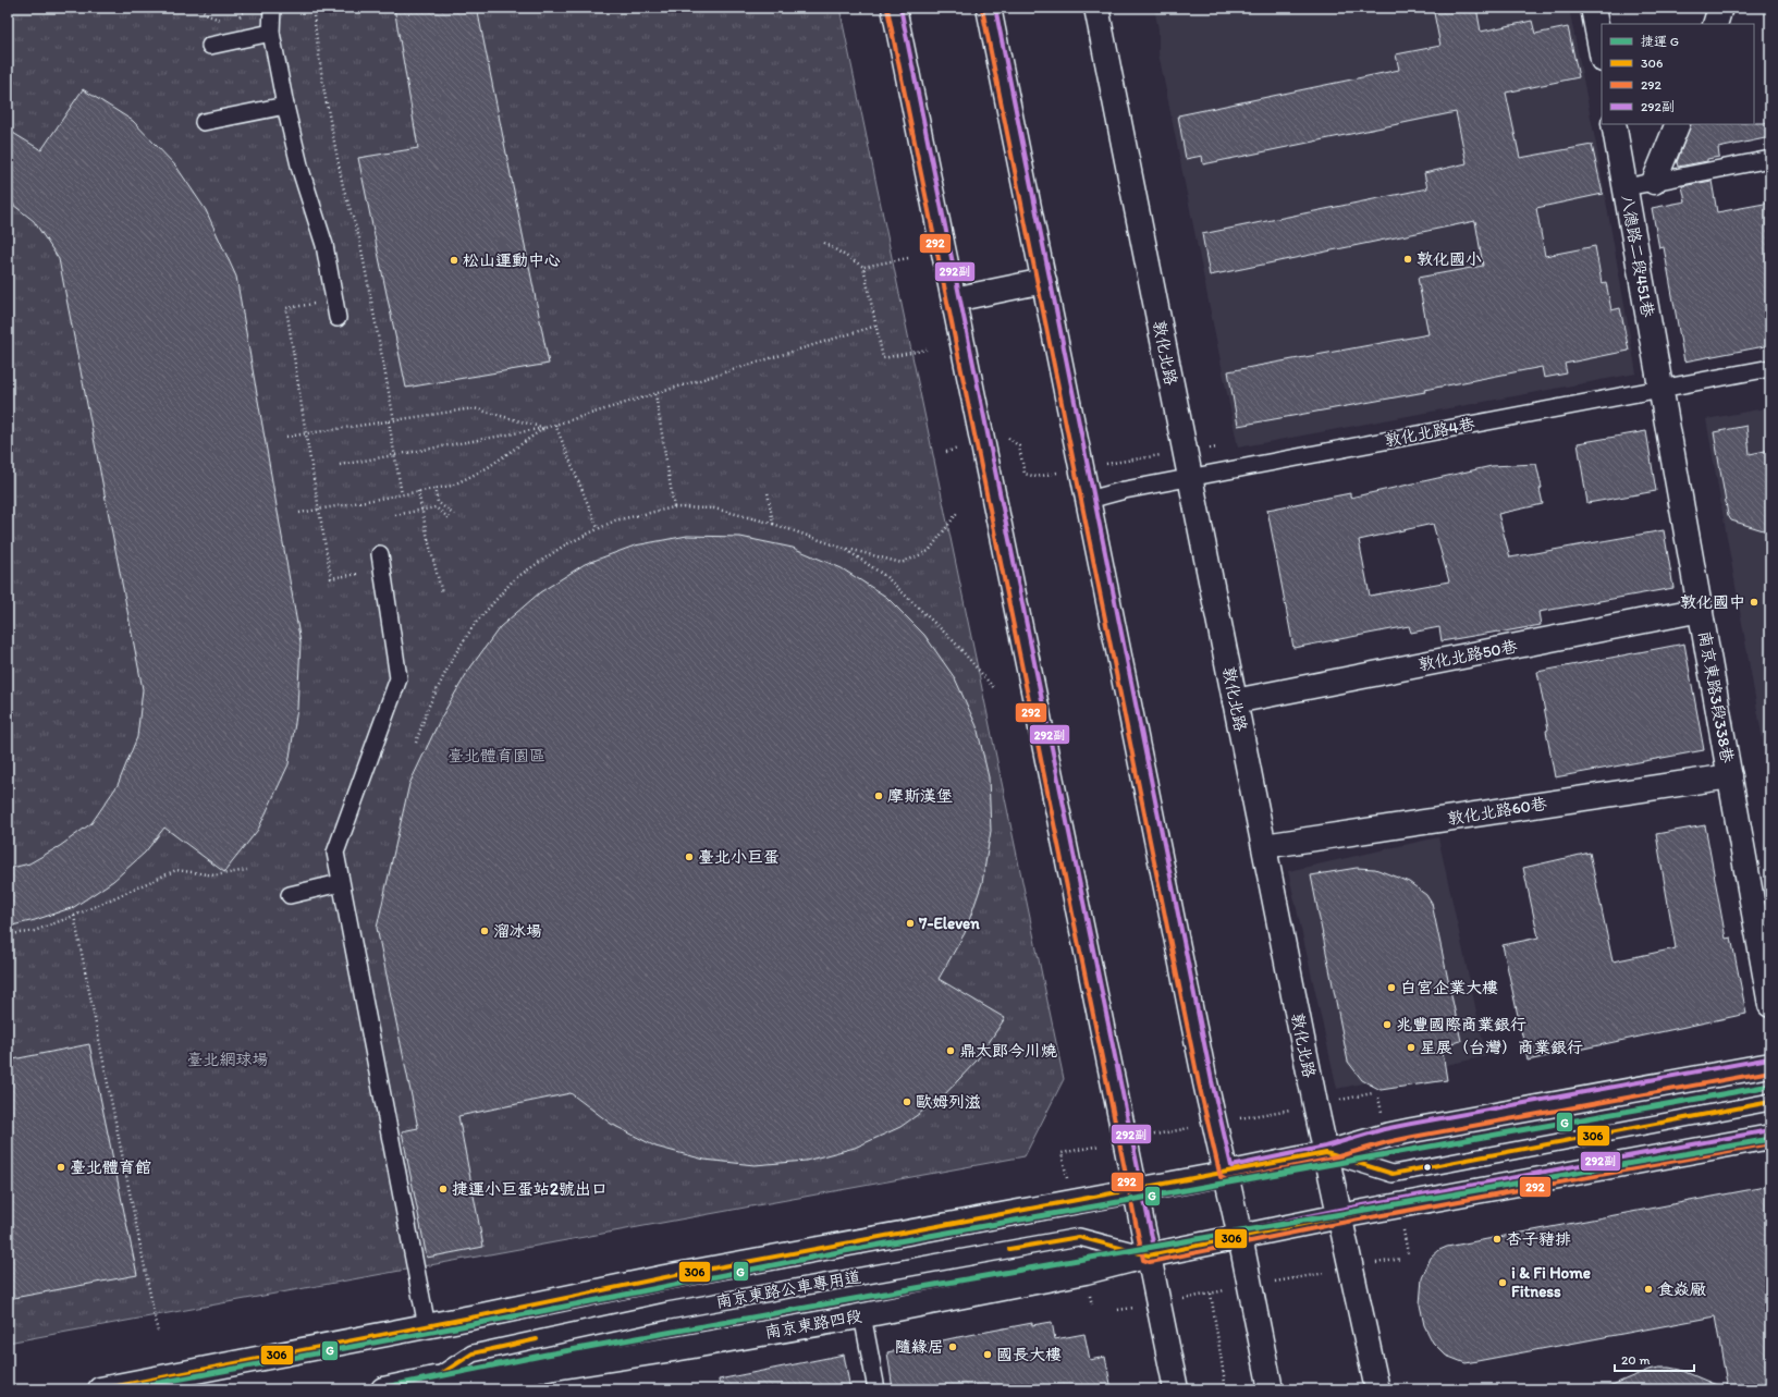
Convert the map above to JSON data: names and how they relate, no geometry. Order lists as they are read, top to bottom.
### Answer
{
  "streets": {
    "main road": [
      "八德路二段451巷",
      "敦化北路",
      "敦化北路50巷",
      "南京東路3段338巷",
      "敦化北路60巷",
      "南京東路四段"
    ],
    "lane": ["敦化北路4巷", "南京東路公車專用道"]
  },
  "crossings": [
    ["八德路二段451巷", "敦化北路4巷"],
    ["八德路二段451巷", "南京東路3段338巷"],
    ["敦化北路", "敦化北路4巷"],
    ["敦化北路", "敦化北路50巷"],
    ["敦化北路", "敦化北路60巷"],
    ["敦化北路", "南京東路四段"],
    ["敦化北路4巷", "南京東路3段338巷"],
    ["敦化北路50巷", "南京東路3段338巷"],
    ["南京東路3段338巷", "敦化北路60巷"],
    ["南京東路公車專用道", "南京東路四段"]
  ],
  "parks": ["臺北體育園區", "臺北網球場"],
  "places": [
    "敦化國小",
    "松山運動中心",
    "敦化國中",
    "摩斯漢堡",
    "臺北小巨蛋",
    "7-Eleven",
    "溜冰場",
    "白宮企業大樓",
    "兆豐國際商業銀行",
    "星展（台灣）商業銀行",
    "鼎太郎今川燒",
    "歐姆列滋",
    "臺北體育館",
    "捷運小巨蛋站2號出口",
    "杏子豬排",
    "i & Fi Home Fitness",
    "食焱厰",
    "隨緣居",
    "國長大樓"
  ],
  "lines": [
    "transit line 292副",
    "transit line 292",
    "metro line G",
    "transit line 306"
  ],
  "legend": [
    "捷運 G",
    "306",
    "292",
    "292副"
  ],
  "scale_bar": "20 m"
}
